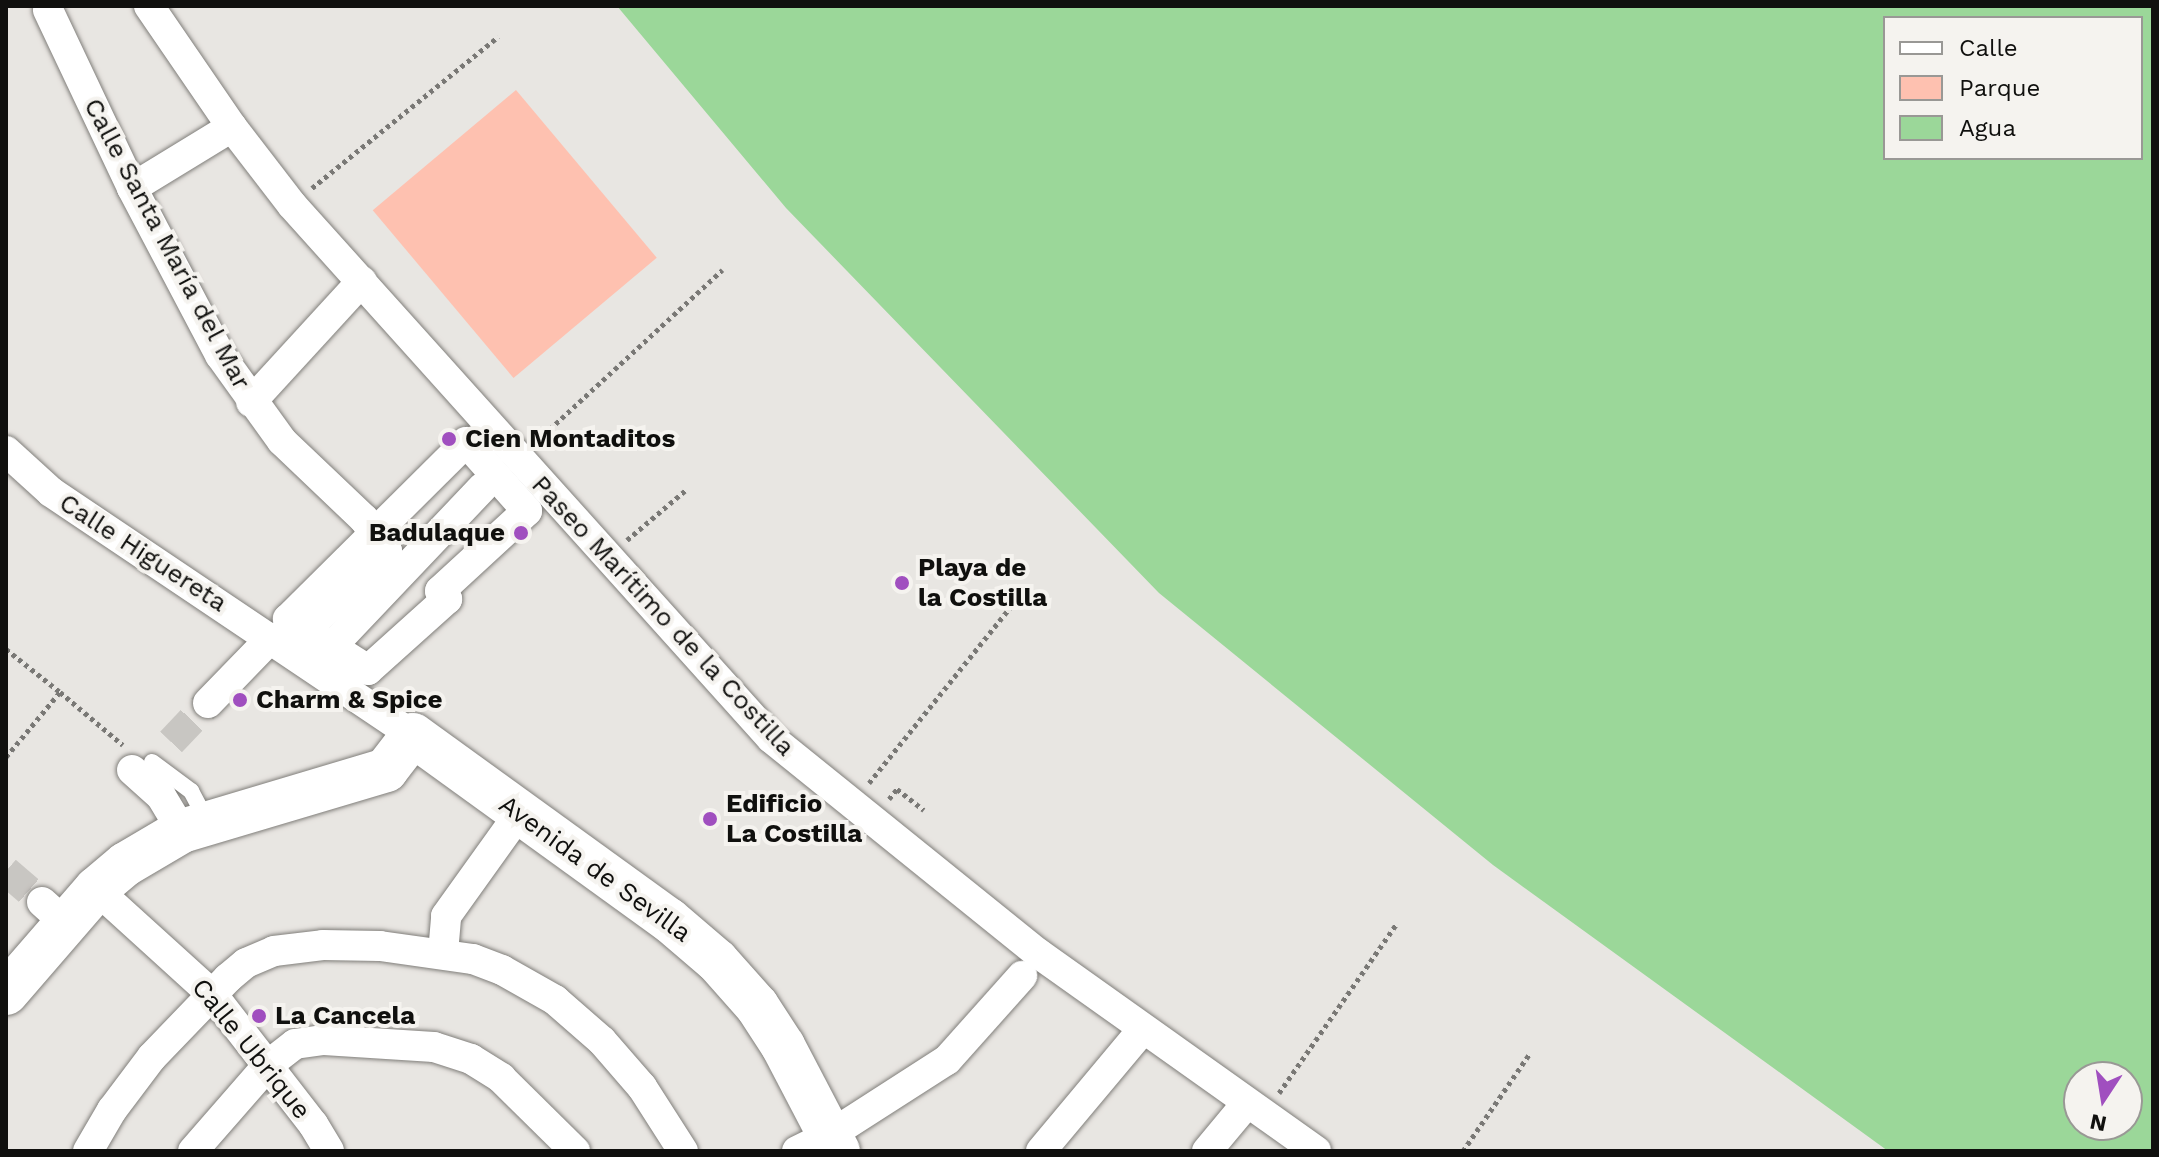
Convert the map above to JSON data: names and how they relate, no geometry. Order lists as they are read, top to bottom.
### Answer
{
  "streets": {
    "street": [
      "Calle Santa María del Mar",
      "Calle Higuereta",
      "Paseo Marítimo de la Costilla",
      "Avenida de Sevilla",
      "Calle Ubrique"
    ]
  },
  "crossings": [
    ["Calle Higuereta", "Avenida de Sevilla"]
  ],
  "places": [
    "Cien Montaditos",
    "Badulaque",
    "Playa de la Costilla",
    "Charm & Spice",
    "Edificio La Costilla",
    "La Cancela"
  ],
  "legend": ["Calle", "Parque", "Agua"],
  "north": "bottom"
}
